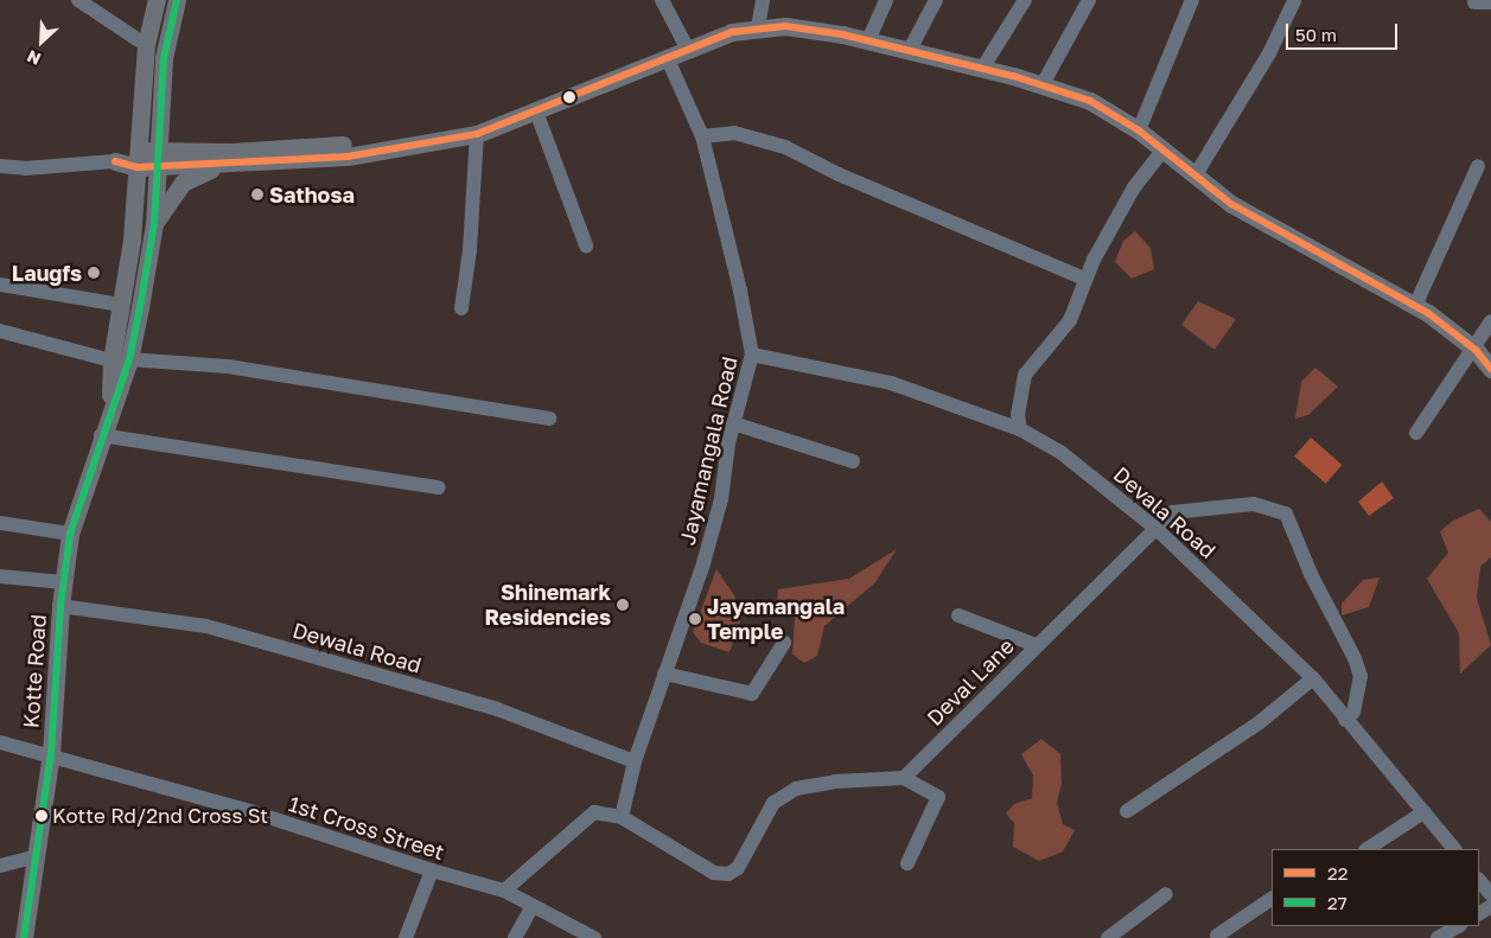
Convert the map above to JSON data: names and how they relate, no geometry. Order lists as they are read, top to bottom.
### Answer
{
  "streets": {
    "main road": ["Kotte Road"],
    "street": [
      "Jayamangala Road",
      "Devala Road",
      "Dewala Road",
      "Deval Lane",
      "1st Cross Street"
    ]
  },
  "crossings": [
    ["Jayamangala Road", "Devala Road"],
    ["Jayamangala Road", "Dewala Road"],
    ["Devala Road", "Deval Lane"],
    ["Dewala Road", "Kotte Road"],
    ["Kotte Road", "1st Cross Street"]
  ],
  "places": [
    "Sathosa",
    "Laugfs",
    "Shinemark Residencies",
    "Jayamangala Temple",
    "Kotte Rd/2nd Cross St"
  ],
  "lines": ["transit line 27", "transit line 22"],
  "legend": ["22", "27"],
  "scale_bar": "50 m",
  "north": "bottom left"
}
